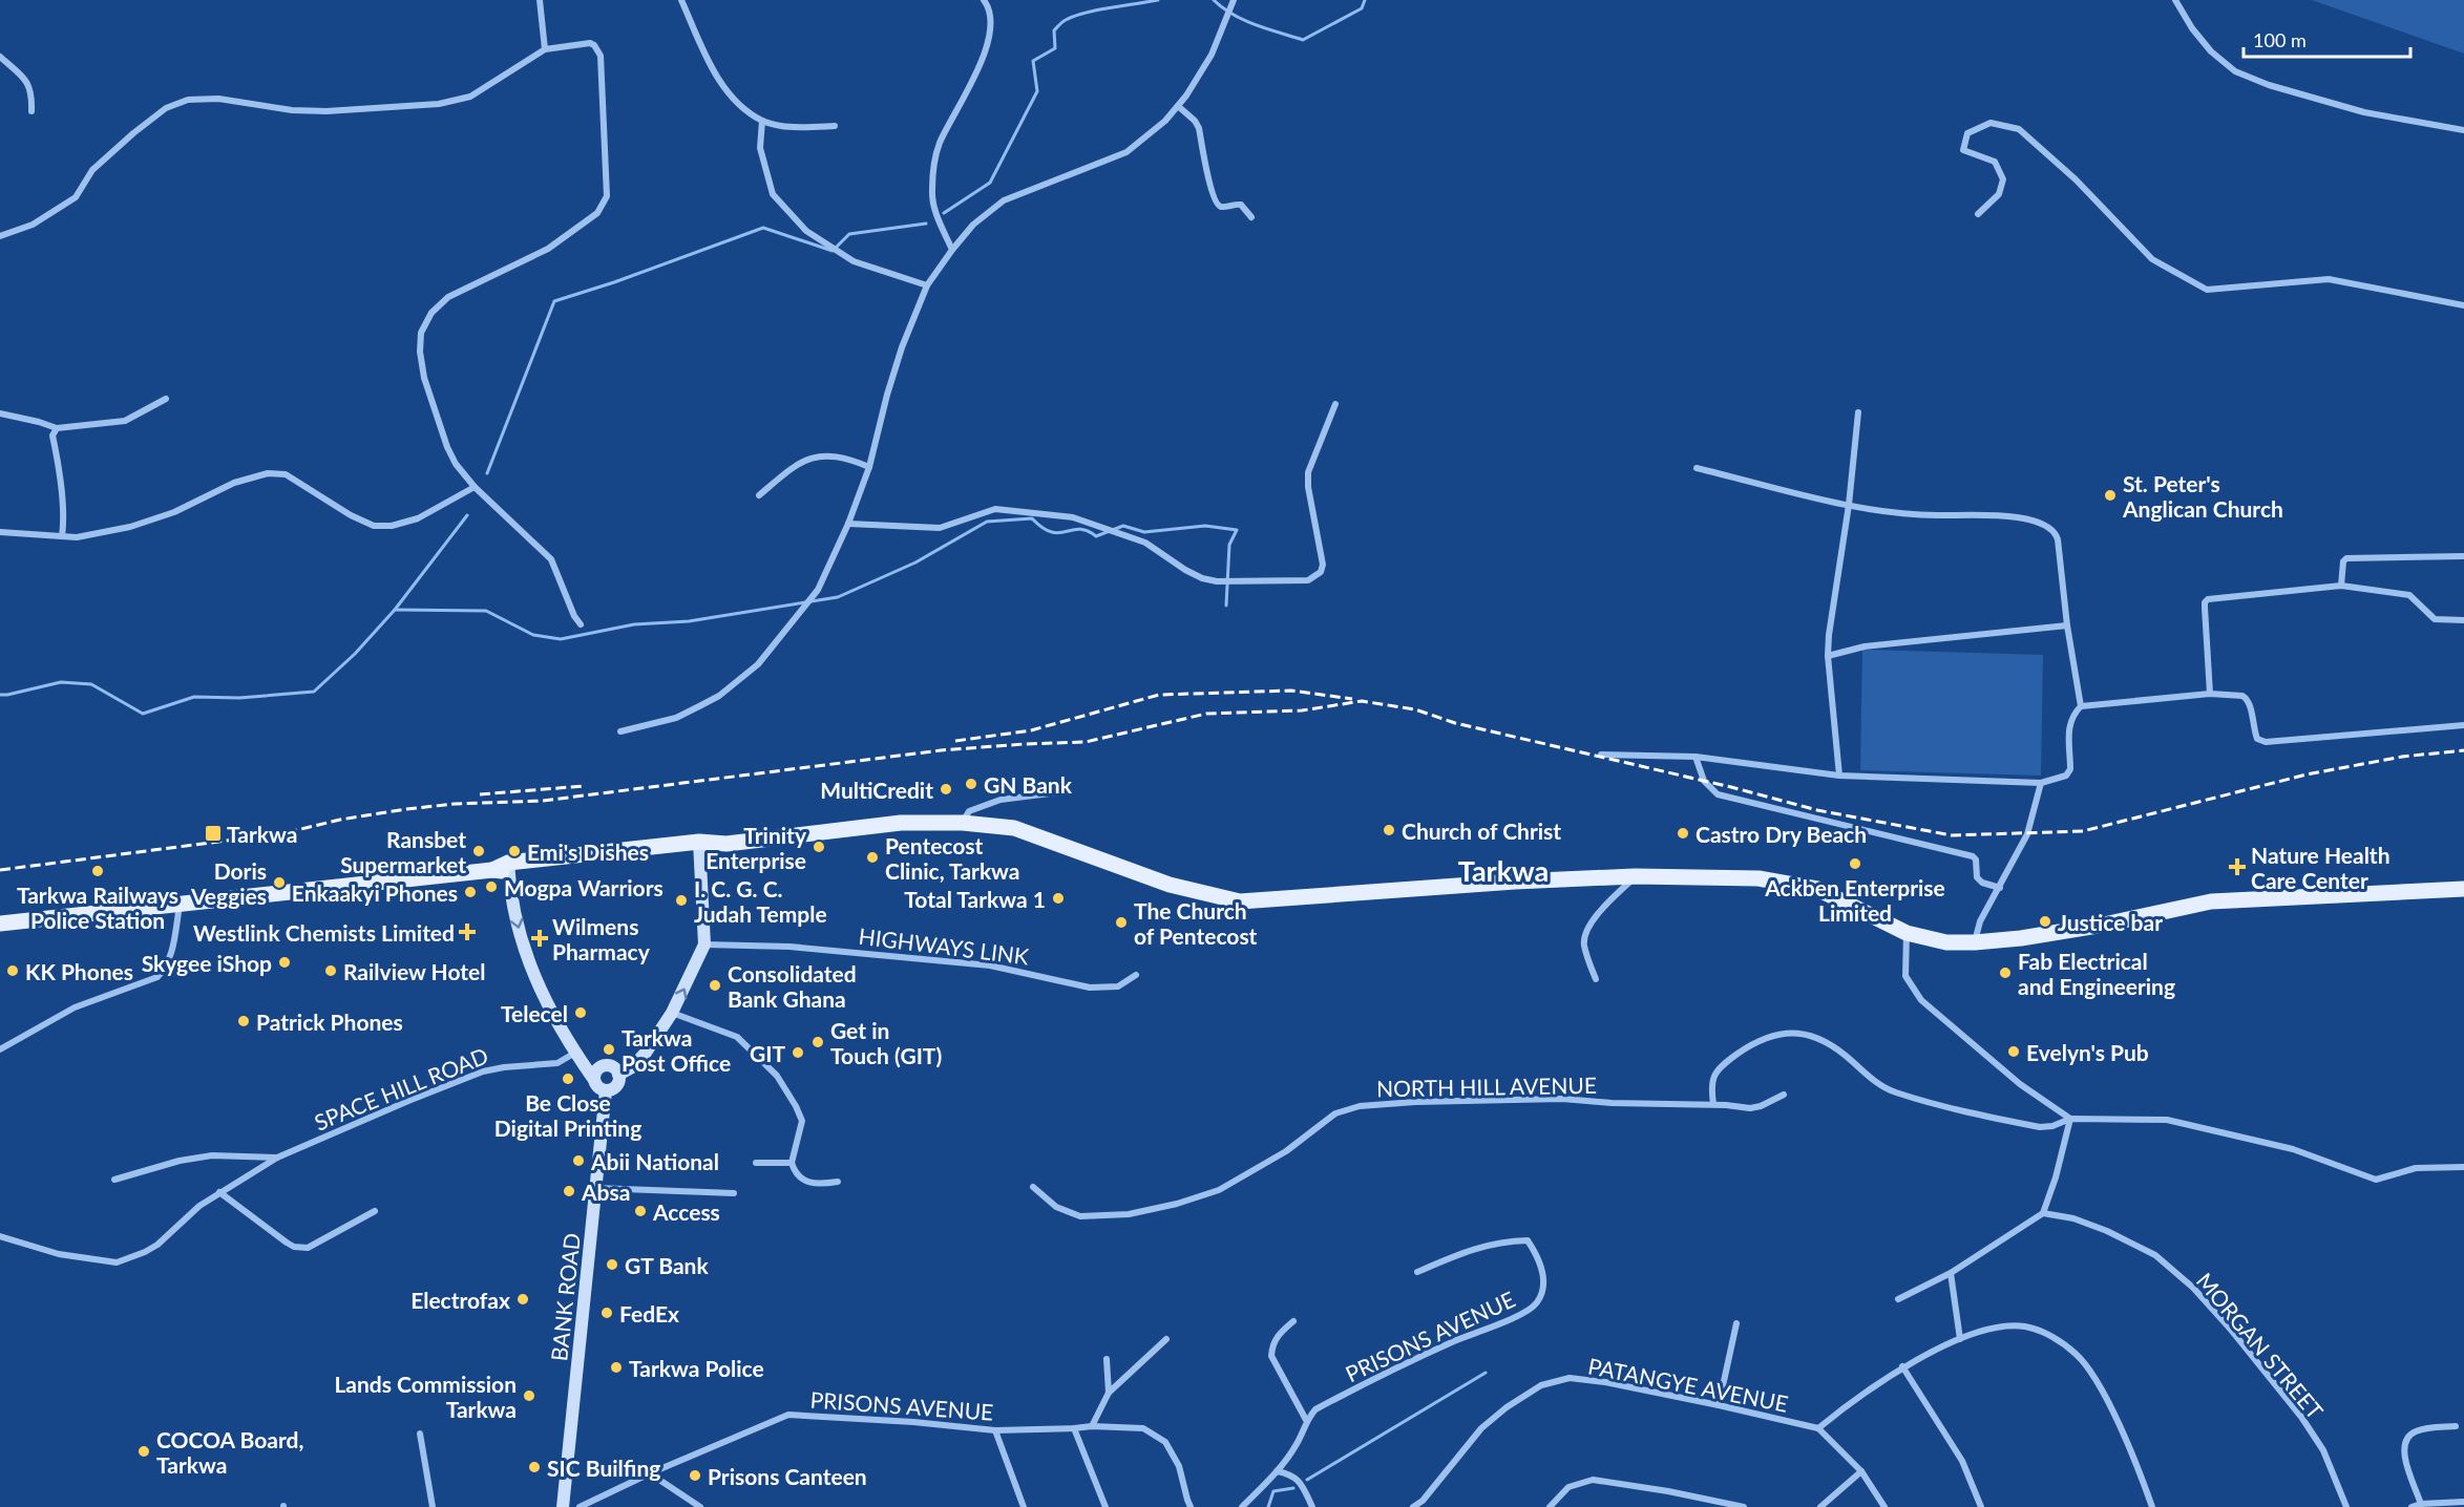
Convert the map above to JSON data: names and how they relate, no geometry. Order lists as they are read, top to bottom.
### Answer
{
  "streets": {
    "street": [
      "HIGHWAYS LINK",
      "NORTH HILL AVENUE",
      "SPACE HILL ROAD",
      "BANK ROAD",
      "PRISONS AVENUE",
      "MORGAN STREET",
      "PATANGYE AVENUE"
    ]
  },
  "districts": ["Tarkwa"],
  "places": {
    "other": [
      "St. Peter's Anglican Church",
      "GN Bank",
      "MultiCredit",
      "Church of Christ",
      "Castro Dry Beach",
      "Trinity Enterprise",
      "Ransbet Supermarket",
      "Emi's Dishes",
      "Pentecost Clinic, Tarkwa",
      "Ackben Enterprise Limited",
      "Tarkwa Railways Police Station",
      "Doris Veggies",
      "Mogpa Warriors",
      "Enkaakyi Phones",
      "Total Tarkwa 1",
      "I. C. G. C. Judah Temple",
      "Justice bar",
      "The Church of Pentecost",
      "Skygee iShop",
      "KK Phones",
      "Railview Hotel",
      "Fab Electrical and Engineering",
      "Consolidated Bank Ghana",
      "Telecel",
      "Patrick Phones",
      "Get in Touch (GIT)",
      "Tarkwa Post Office",
      "Evelyn's Pub",
      "GIT",
      "Be Close Digital Printing",
      "Abii National",
      "Absa",
      "Access",
      "GT Bank",
      "Electrofax",
      "FedEx",
      "Tarkwa Police",
      "Lands Commission Tarkwa",
      "COCOA Board, Tarkwa",
      "SIC Builfing",
      "Prisons Canteen"
    ],
    "transit": ["Tarkwa"],
    "health": ["Nature Health Care Center", "Westlink Chemists Limited", "Wilmens Pharmacy"]
  },
  "scale_bar": "100 m"
}
